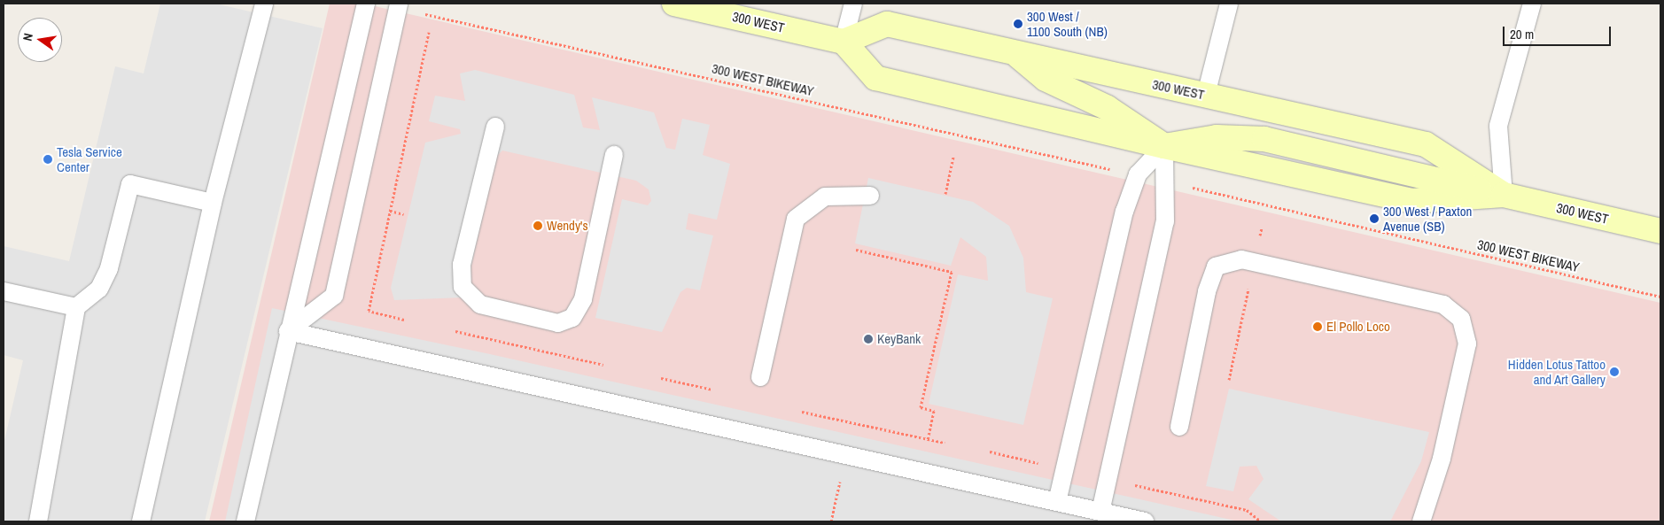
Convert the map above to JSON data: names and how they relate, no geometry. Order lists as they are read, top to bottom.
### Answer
{
  "streets": {
    "main road": ["300 WEST"],
    "path": ["300 WEST BIKEWAY"]
  },
  "places": [
    "300 West / 1100 South (NB)",
    "Tesla Service Center",
    "300 West / Paxton Avenue (SB)",
    "Wendy's",
    "El Pollo Loco",
    "KeyBank",
    "Hidden Lotus Tattoo and Art Gallery"
  ],
  "scale_bar": "20 m",
  "north": "left"
}
